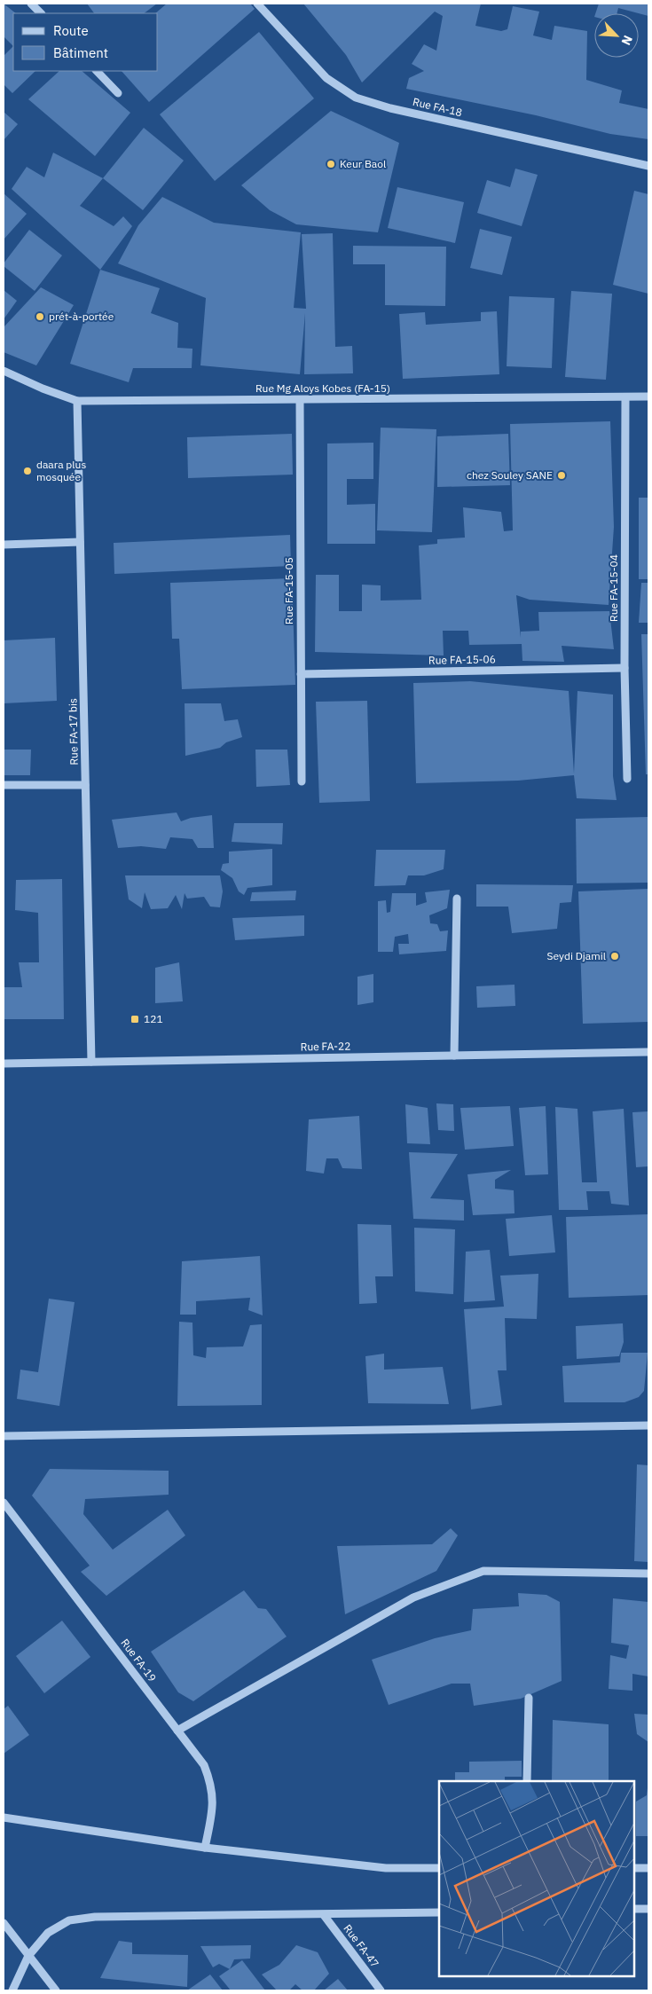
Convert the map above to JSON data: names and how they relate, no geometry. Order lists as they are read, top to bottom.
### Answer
{
  "streets": {
    "street": [
      "Rue FA-18",
      "Rue Mg Aloys Kobes (FA-15)",
      "Rue FA-15-04",
      "Rue FA-15-05",
      "Rue FA-15-06",
      "Rue FA-17 bis",
      "Rue FA-22",
      "Rue FA-19",
      "Rue FA-47"
    ]
  },
  "crossings": [
    ["Rue Mg Aloys Kobes (FA-15)", "Rue FA-15-04"],
    ["Rue Mg Aloys Kobes (FA-15)", "Rue FA-15-05"],
    ["Rue Mg Aloys Kobes (FA-15)", "Rue FA-17 bis"],
    ["Rue FA-15-04", "Rue FA-15-06"],
    ["Rue FA-15-05", "Rue FA-15-06"],
    ["Rue FA-17 bis", "Rue FA-22"]
  ],
  "places": {
    "other": [
      "Keur Baol",
      "prét-à-portée",
      "daara plus mosquée",
      "chez Souley SANE",
      "Seydi Djamil"
    ],
    "transit": ["121"]
  },
  "legend": ["Route", "Bâtiment"],
  "north": "bottom right"
}
